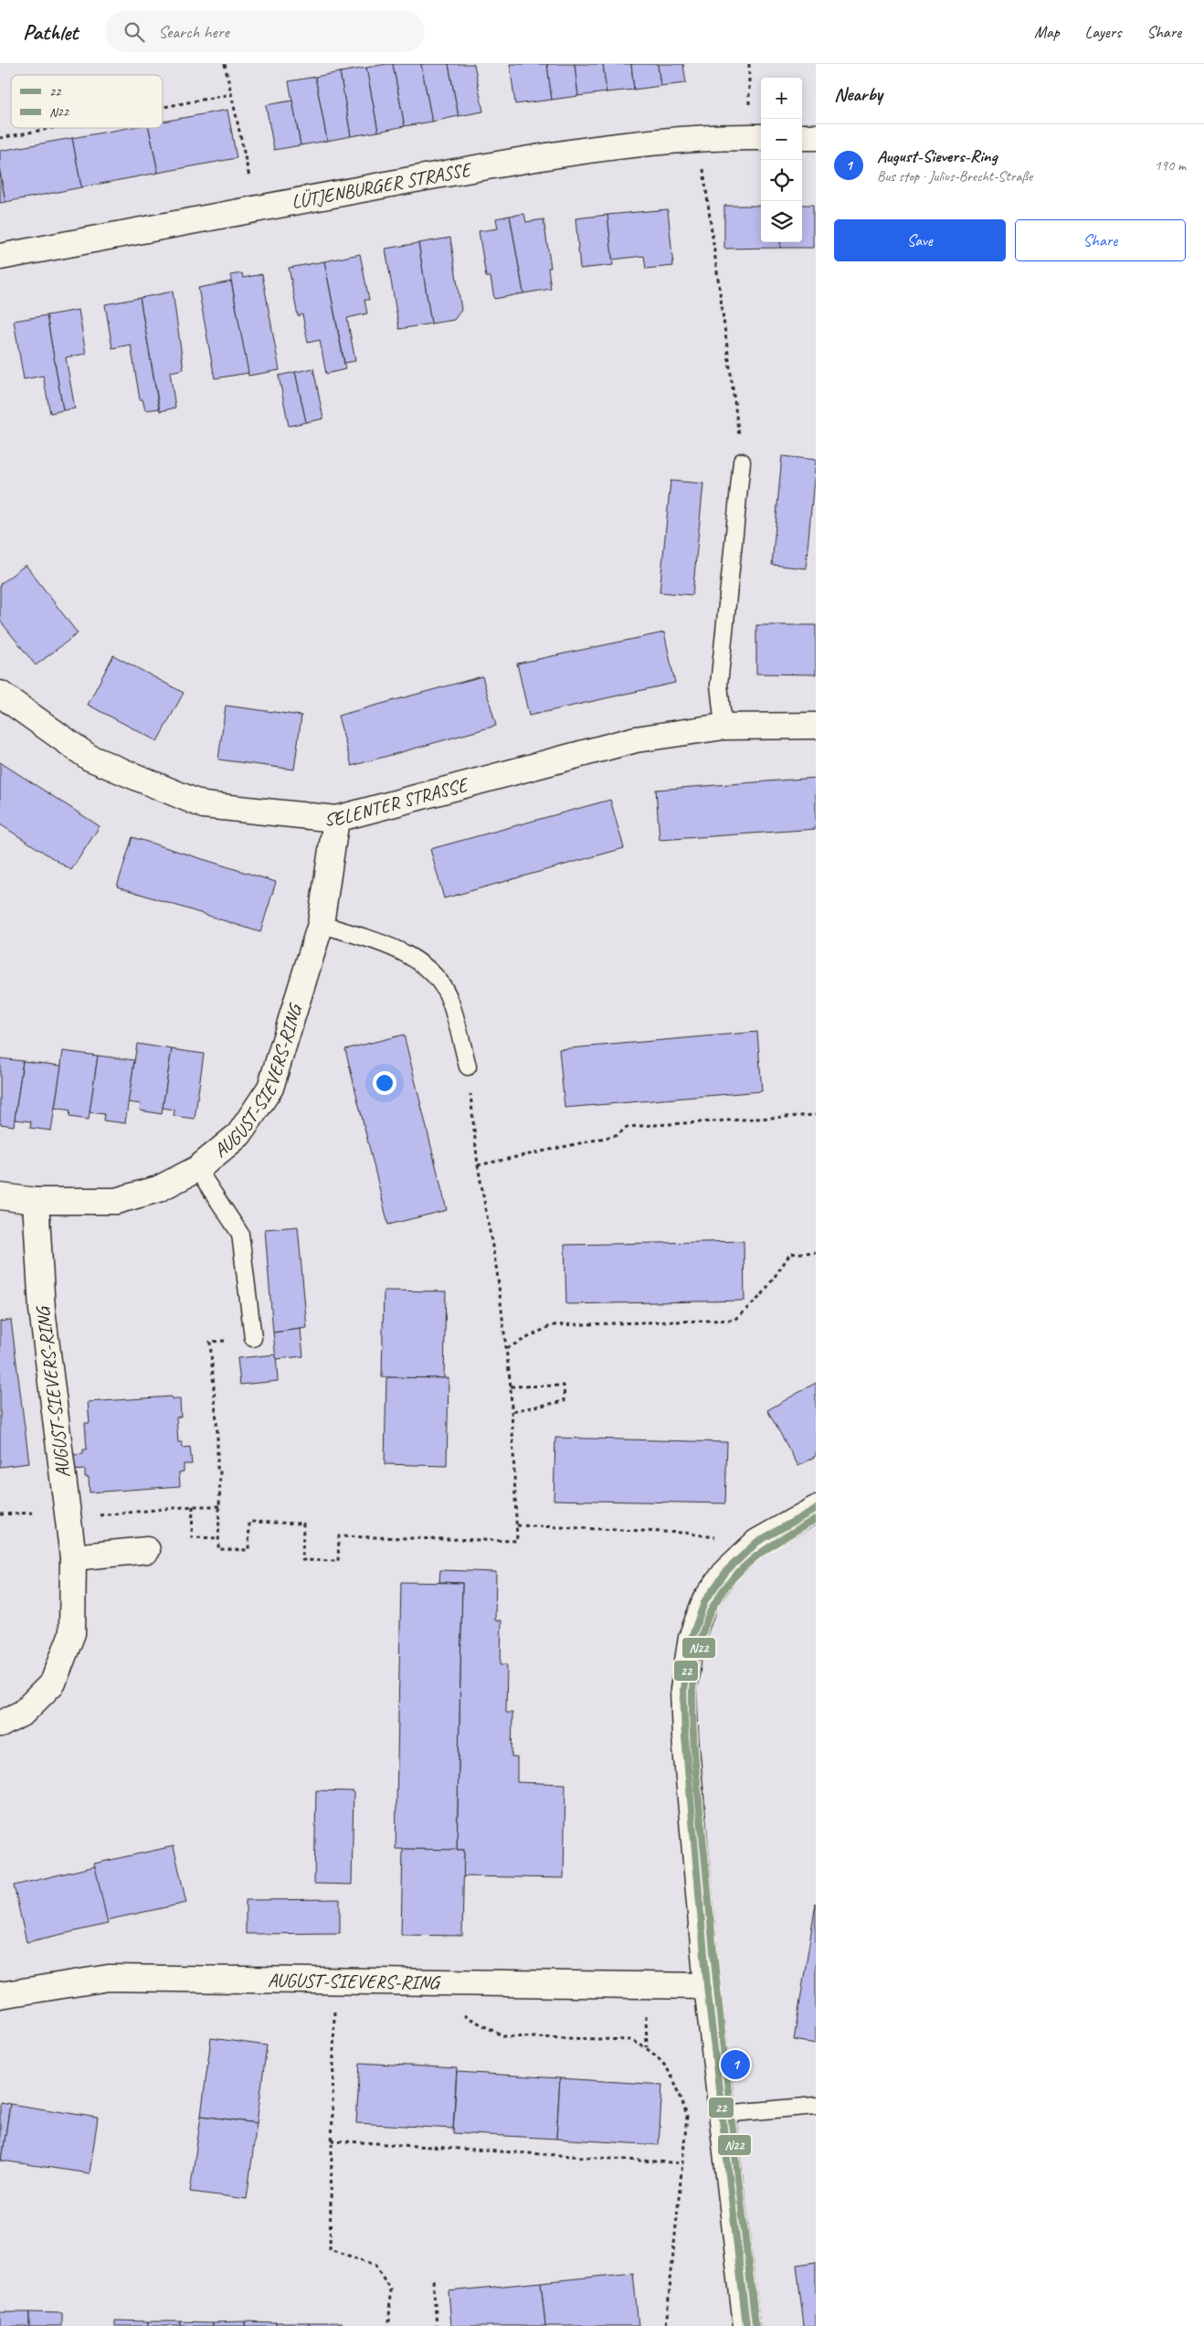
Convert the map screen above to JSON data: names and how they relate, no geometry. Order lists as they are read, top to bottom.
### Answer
{
  "streets": {
    "street": ["LÜTJENBURGER STRASSE", "SELENTER STRASSE", "AUGUST-SIEVERS-RING"]
  },
  "crossings": [
    ["SELENTER STRASSE", "AUGUST-SIEVERS-RING"]
  ],
  "lines": ["transit line 22", "transit line N22"],
  "legend": ["22", "N22"],
  "page": {
    "header": "Pathlet",
    "search": "Search here",
    "nav": ["Map", "Layers", "Share"],
    "heading": "Nearby",
    "map_buttons": ["+", "−"],
    "list": [
      {
        "mark": "1",
        "name": "August-Sievers-Ring",
        "note": "Bus stop · Julius-Brecht-Straße",
        "value": "190 m"
      }
    ],
    "buttons": ["Save", "Share"],
    "pins": "1"
  }
}
